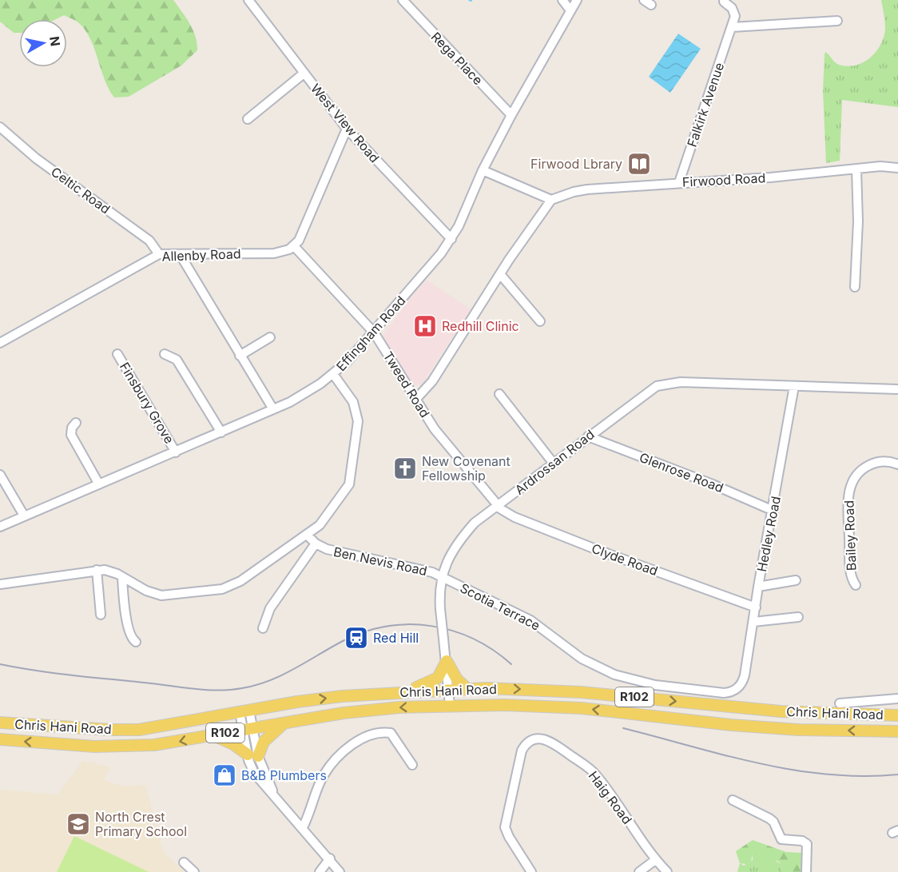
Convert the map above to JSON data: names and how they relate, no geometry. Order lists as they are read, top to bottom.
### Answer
{
  "streets": {
    "main road": ["Chris Hani Road", "R102"],
    "street": [
      "Rega Place",
      "Falkirk Avenue",
      "West View Road",
      "Firwood Road",
      "Celtic Road",
      "Allenby Road",
      "Effingham Road",
      "Tweed Road",
      "Finsbury Grove",
      "Ardrossan Road",
      "Glenrose Road",
      "Hedley Road",
      "Bailey Road",
      "Clyde Road",
      "Ben Nevis Road",
      "Scotia Terrace",
      "Haig Road"
    ]
  },
  "crossings": [
    ["Rega Place", "Effingham Road"],
    ["Falkirk Avenue", "Firwood Road"],
    ["West View Road", "Effingham Road"],
    ["Celtic Road", "Allenby Road"],
    ["Allenby Road", "Tweed Road"],
    ["Effingham Road", "Tweed Road"],
    ["Effingham Road", "Finsbury Grove"],
    ["Tweed Road", "Ardrossan Road"],
    ["Tweed Road", "Clyde Road"],
    ["Ardrossan Road", "Glenrose Road"],
    ["Ardrossan Road", "Hedley Road"],
    ["Ardrossan Road", "Clyde Road"],
    ["Ardrossan Road", "Ben Nevis Road"],
    ["Ardrossan Road", "Scotia Terrace"],
    ["Ardrossan Road", "Chris Hani Road"],
    ["Glenrose Road", "Hedley Road"],
    ["Hedley Road", "Clyde Road"],
    ["Hedley Road", "Scotia Terrace"],
    ["Ben Nevis Road", "Scotia Terrace"]
  ],
  "places": {
    "library": ["Firwood Lbrary"],
    "hospital": ["Redhill Clinic"],
    "church": ["New Covenant Fellowship"],
    "station": ["Red Hill"],
    "shop": ["B&B Plumbers"],
    "school or university": ["North Crest Primary School"]
  },
  "north": "right"
}
